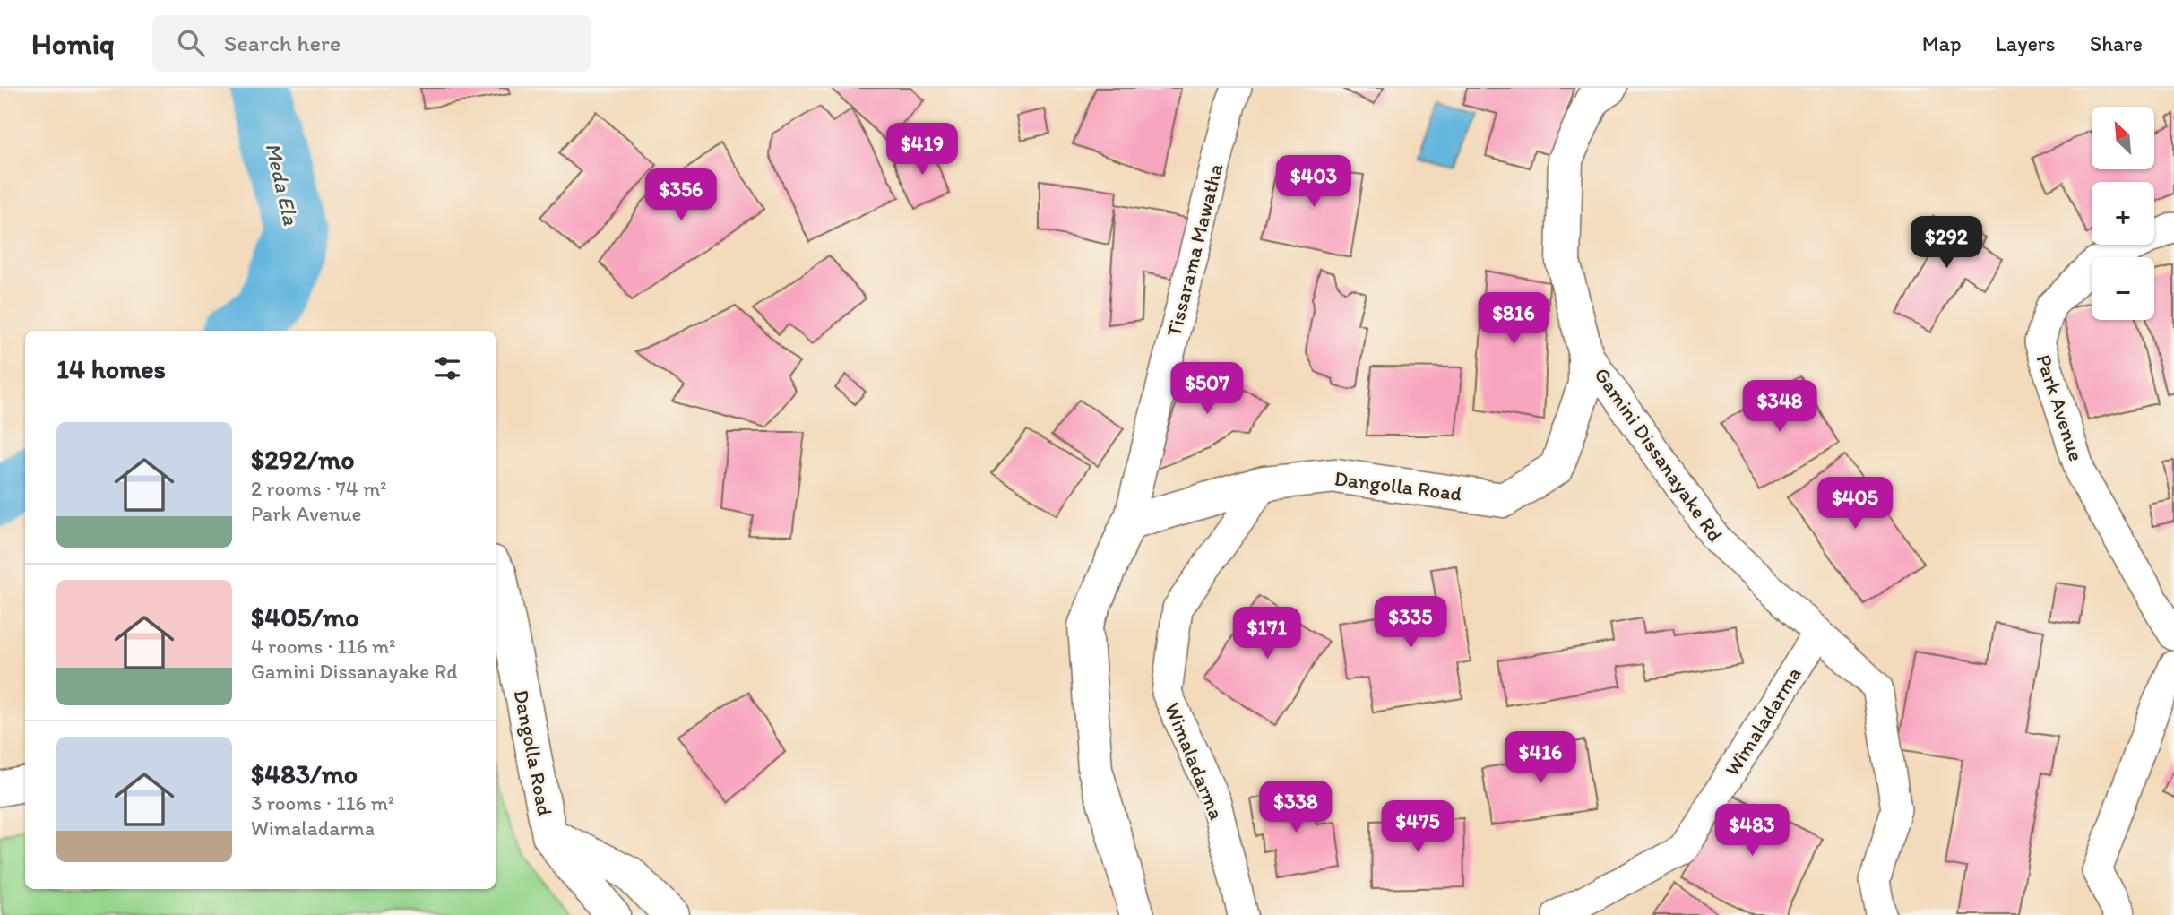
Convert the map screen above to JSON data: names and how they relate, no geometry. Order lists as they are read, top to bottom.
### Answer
{
  "streets": {
    "street": [
      "Tissarama Mawatha",
      "Park Avenue",
      "Gamini Dissanayake Rd",
      "Dangolla Road",
      "Wimaladarma"
    ]
  },
  "crossings": [
    ["Tissarama Mawatha", "Dangolla Road"],
    ["Gamini Dissanayake Rd", "Dangolla Road"],
    ["Gamini Dissanayake Rd", "Wimaladarma"],
    ["Dangolla Road", "Wimaladarma"]
  ],
  "water": ["Meda Ela"],
  "north": "top left",
  "page": {
    "header": "Homiq",
    "search": "Search here",
    "nav": ["Map", "Layers", "Share"],
    "map_buttons": ["+", "−"],
    "price": [
      "$419",
      "$403",
      "$356",
      "$292",
      "$816",
      "$507",
      "$348",
      "$405",
      "$335",
      "$171",
      "$416",
      "$338",
      "$475",
      "$483"
    ],
    "heading": "14 homes",
    "list": [
      {
        "name": "$292/mo",
        "note": "2 rooms · 74 m² · Park Avenue"
      },
      {
        "name": "$405/mo",
        "note": "4 rooms · 116 m² · Gamini Dissanayake Rd"
      },
      {
        "name": "$483/mo",
        "note": "3 rooms · 116 m² · Wimaladarma"
      }
    ]
  }
}
